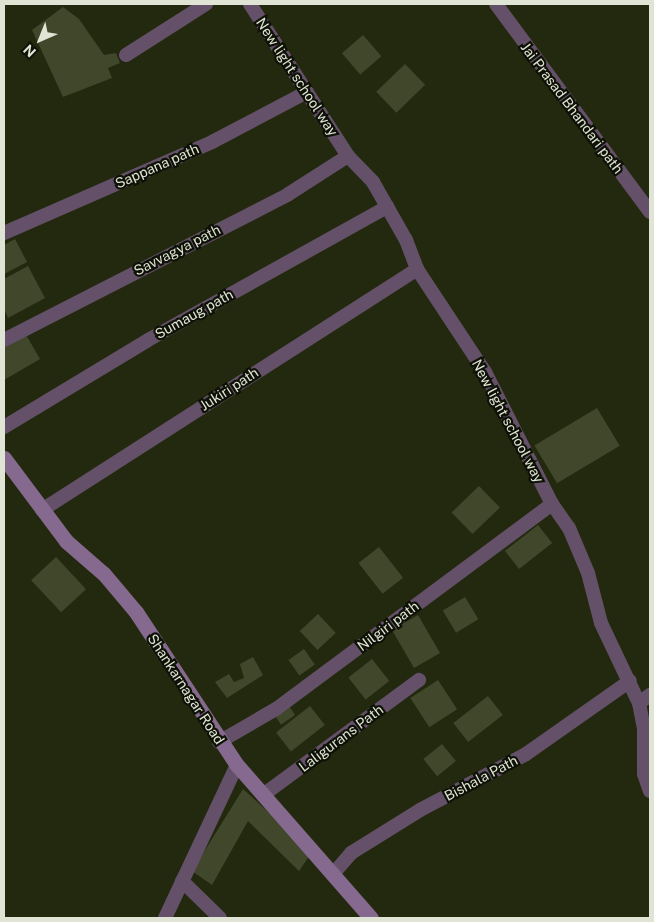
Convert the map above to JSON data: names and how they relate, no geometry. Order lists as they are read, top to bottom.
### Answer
{
  "streets": {
    "street": [
      "New light school way",
      "Jai Prasad Bhandari path",
      "Sappana path",
      "Savvagya path",
      "Sumaug path",
      "Jukiri path",
      "Nilgiri path",
      "Shankarnagar Road",
      "Laligurans Path",
      "Bishala Path"
    ]
  },
  "crossings": [
    ["New light school way", "Sappana path"],
    ["New light school way", "Savvagya path"],
    ["New light school way", "Sumaug path"],
    ["New light school way", "Jukiri path"],
    ["New light school way", "Nilgiri path"],
    ["New light school way", "Bishala Path"],
    ["Jukiri path", "Shankarnagar Road"],
    ["Nilgiri path", "Shankarnagar Road"],
    ["Shankarnagar Road", "Laligurans Path"],
    ["Shankarnagar Road", "Bishala Path"]
  ],
  "north": "bottom left"
}
